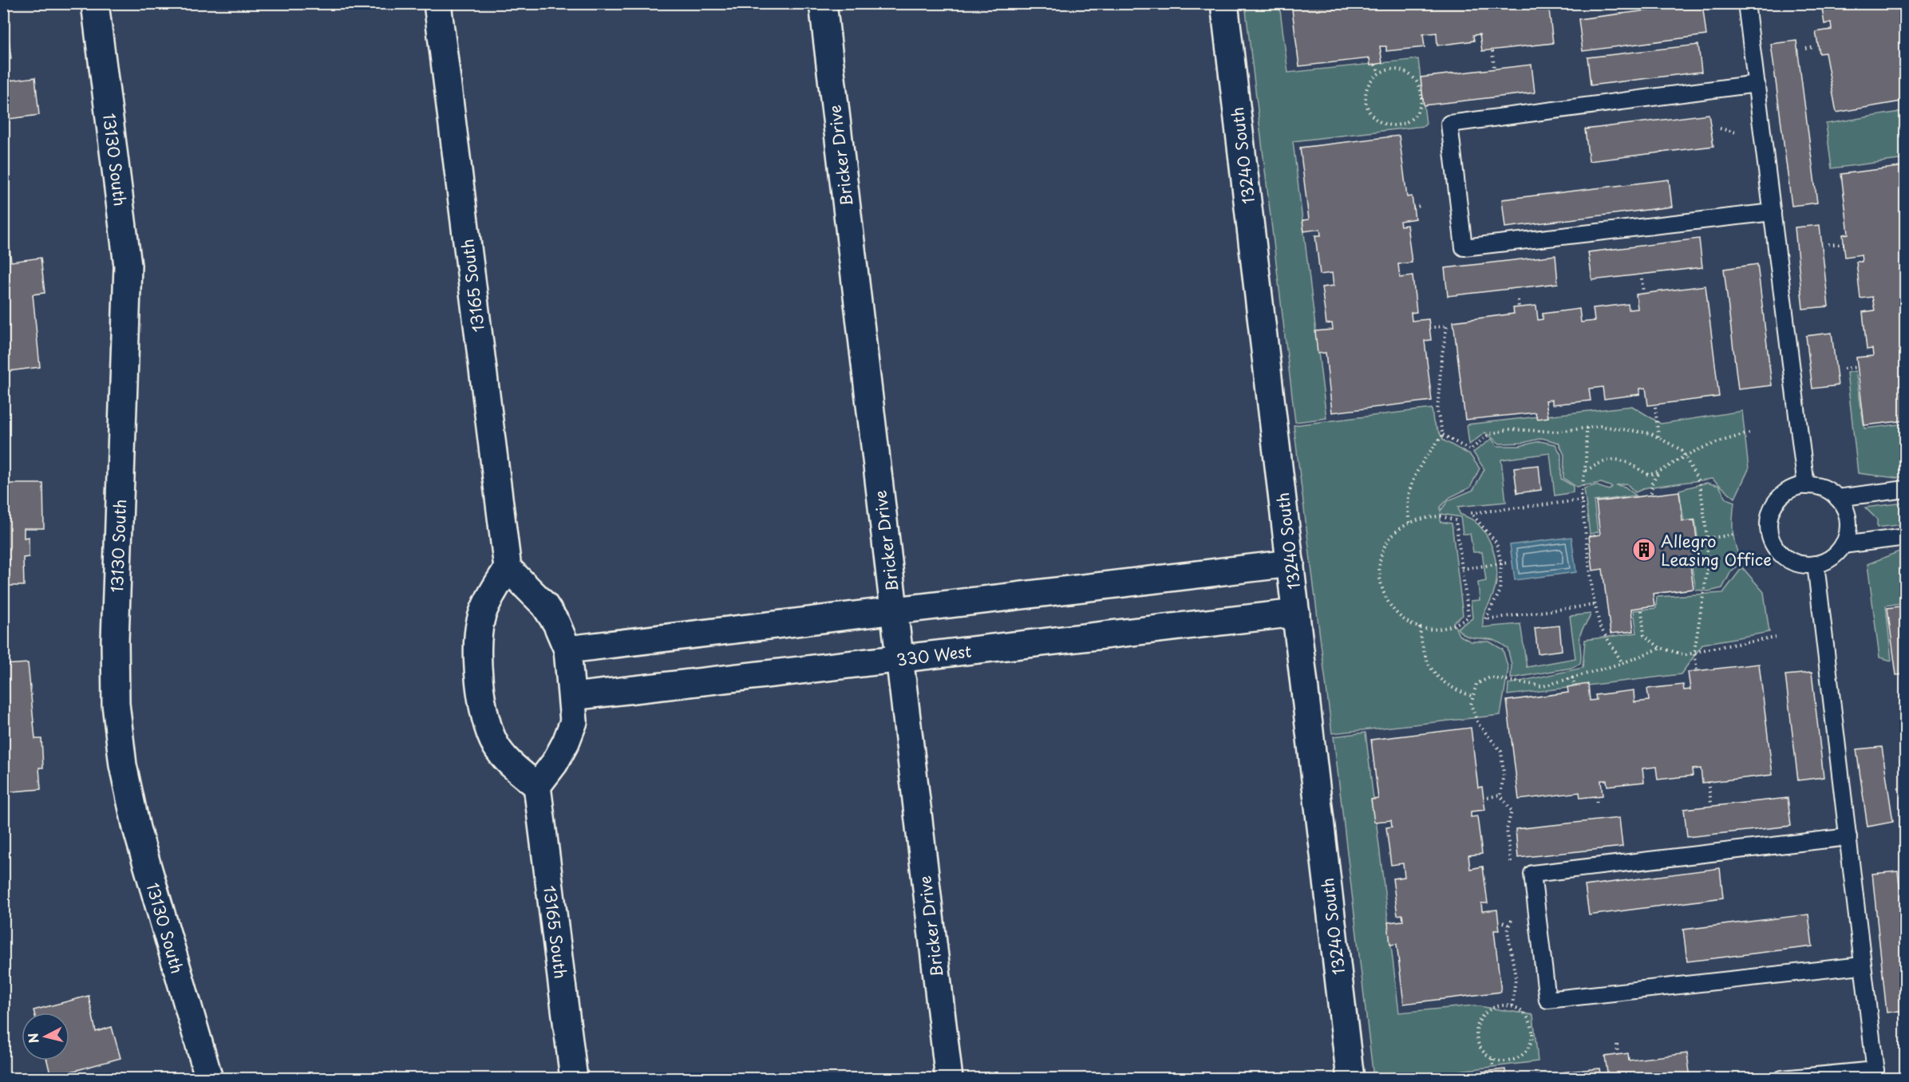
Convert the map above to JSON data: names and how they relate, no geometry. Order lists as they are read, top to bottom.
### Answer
{
  "streets": {
    "street": [
      "Bricker Drive",
      "13240 South",
      "13130 South",
      "13165 South",
      "330 West"
    ]
  },
  "crossings": [
    ["Bricker Drive", "330 West"],
    ["13240 South", "330 West"]
  ],
  "places": {
    "building": ["Allegro Leasing Office"]
  },
  "north": "left"
}
